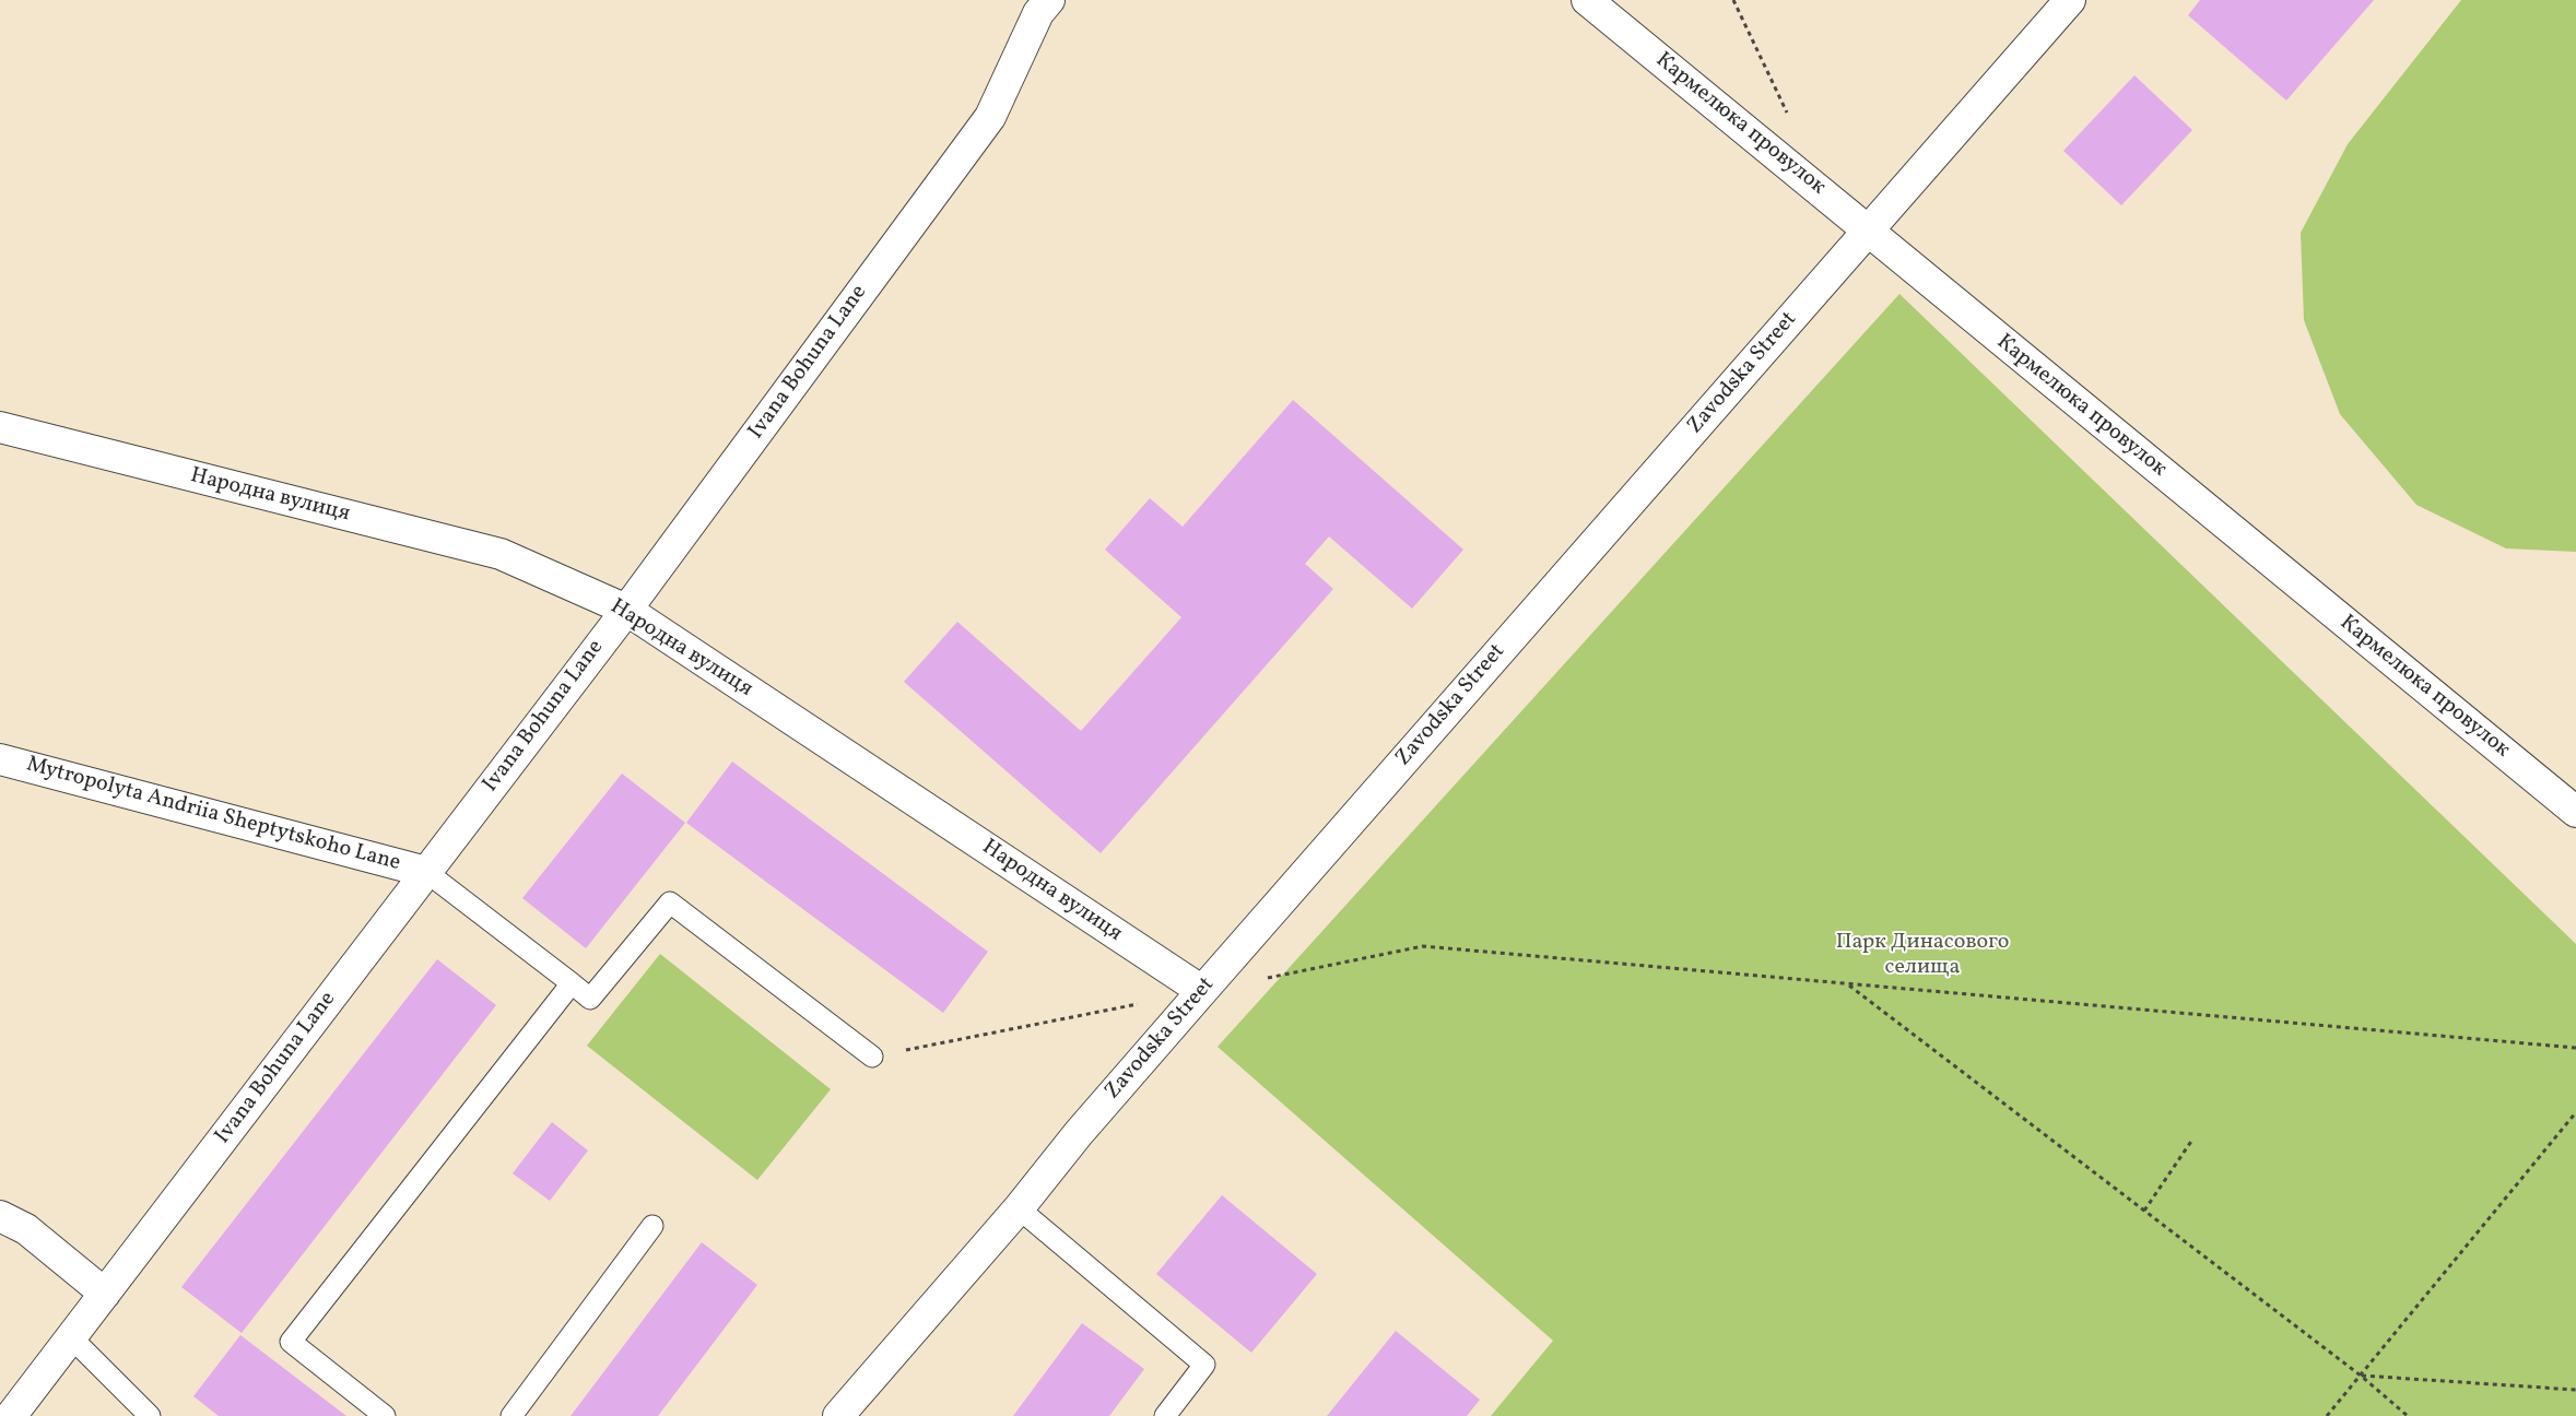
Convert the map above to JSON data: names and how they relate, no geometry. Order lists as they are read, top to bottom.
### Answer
{
  "streets": {
    "street": [
      "Кармелюка провулок",
      "Ivana Bohuna Lane",
      "Zavodska Street",
      "Народна вулиця",
      "Mytropolyta Andriia Sheptytskoho Lane"
    ]
  },
  "crossings": [
    ["Кармелюка провулок", "Zavodska Street"],
    ["Ivana Bohuna Lane", "Народна вулиця"],
    ["Ivana Bohuna Lane", "Mytropolyta Andriia Sheptytskoho Lane"],
    ["Zavodska Street", "Народна вулиця"]
  ],
  "parks": ["Парк Динасового селища"]
}
